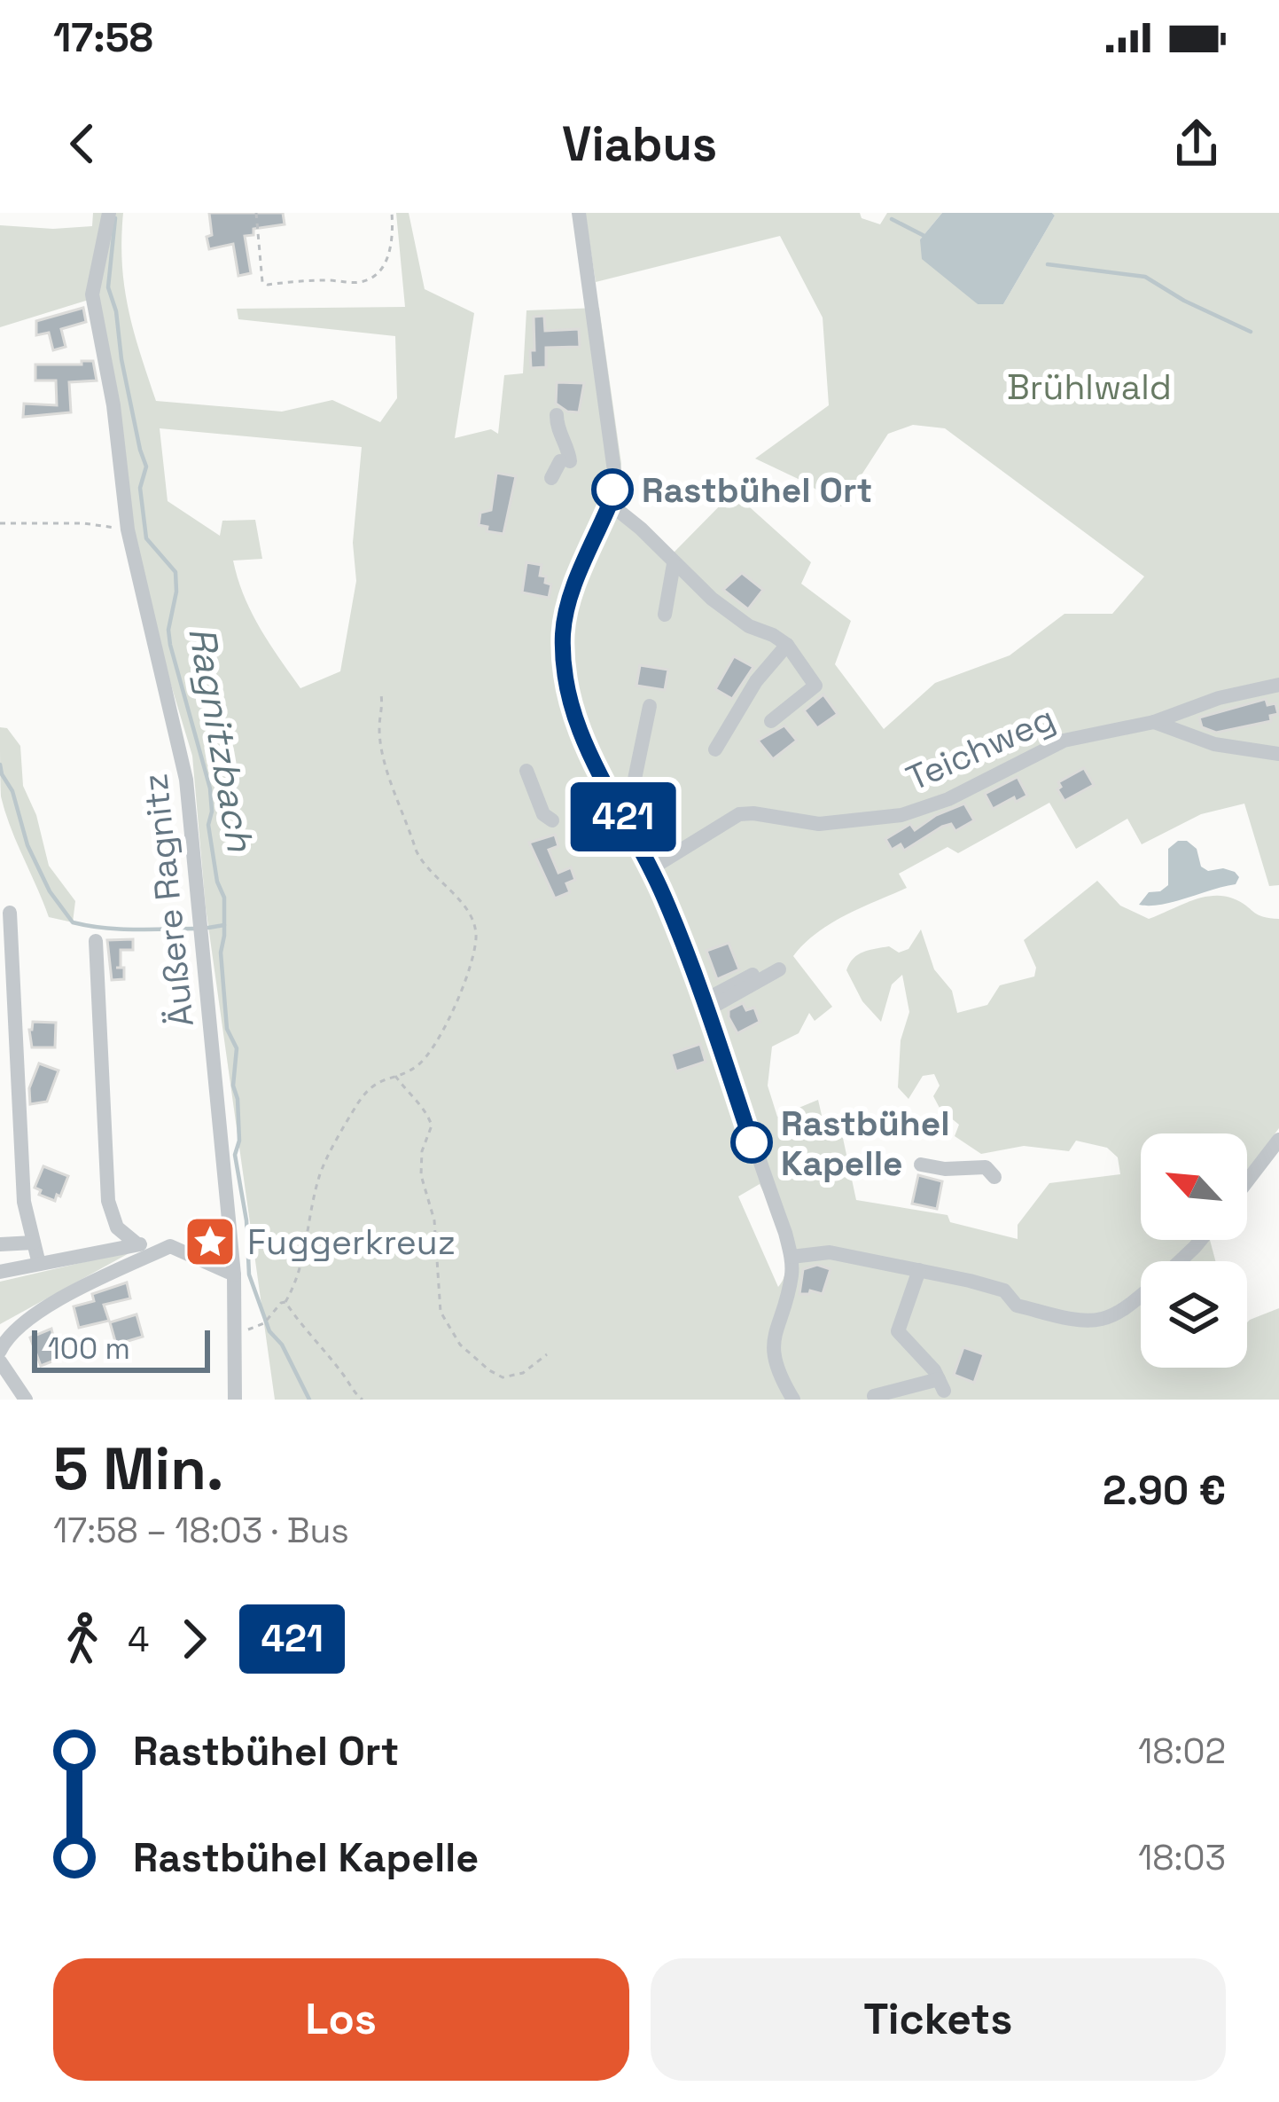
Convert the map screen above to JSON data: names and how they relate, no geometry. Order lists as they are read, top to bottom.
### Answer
{
  "streets": {
    "street": ["Teichweg", "Äußere Ragnitz"]
  },
  "water": ["Ragnitzbach"],
  "parks": ["Brühlwald"],
  "places": {
    "other": ["Rastbühel Ort", "Rastbühel Kapelle"],
    "place": ["Fuggerkreuz"]
  },
  "lines": ["bus line 421"],
  "scale_bar": "100 m",
  "north": "top left",
  "page": {
    "status": "17:58",
    "header": "Viabus",
    "on_map": "421",
    "scale": "100 m",
    "heading": ["5 Min.", "17:58 – 18:03 · Bus", "2.90 €"],
    "legs": ["4", "421"],
    "list": [
      {
        "name": "Rastbühel Ort",
        "value": "18:02"
      },
      {
        "name": "Rastbühel Kapelle",
        "value": "18:03"
      }
    ],
    "buttons": ["Los", "Tickets"]
  }
}
